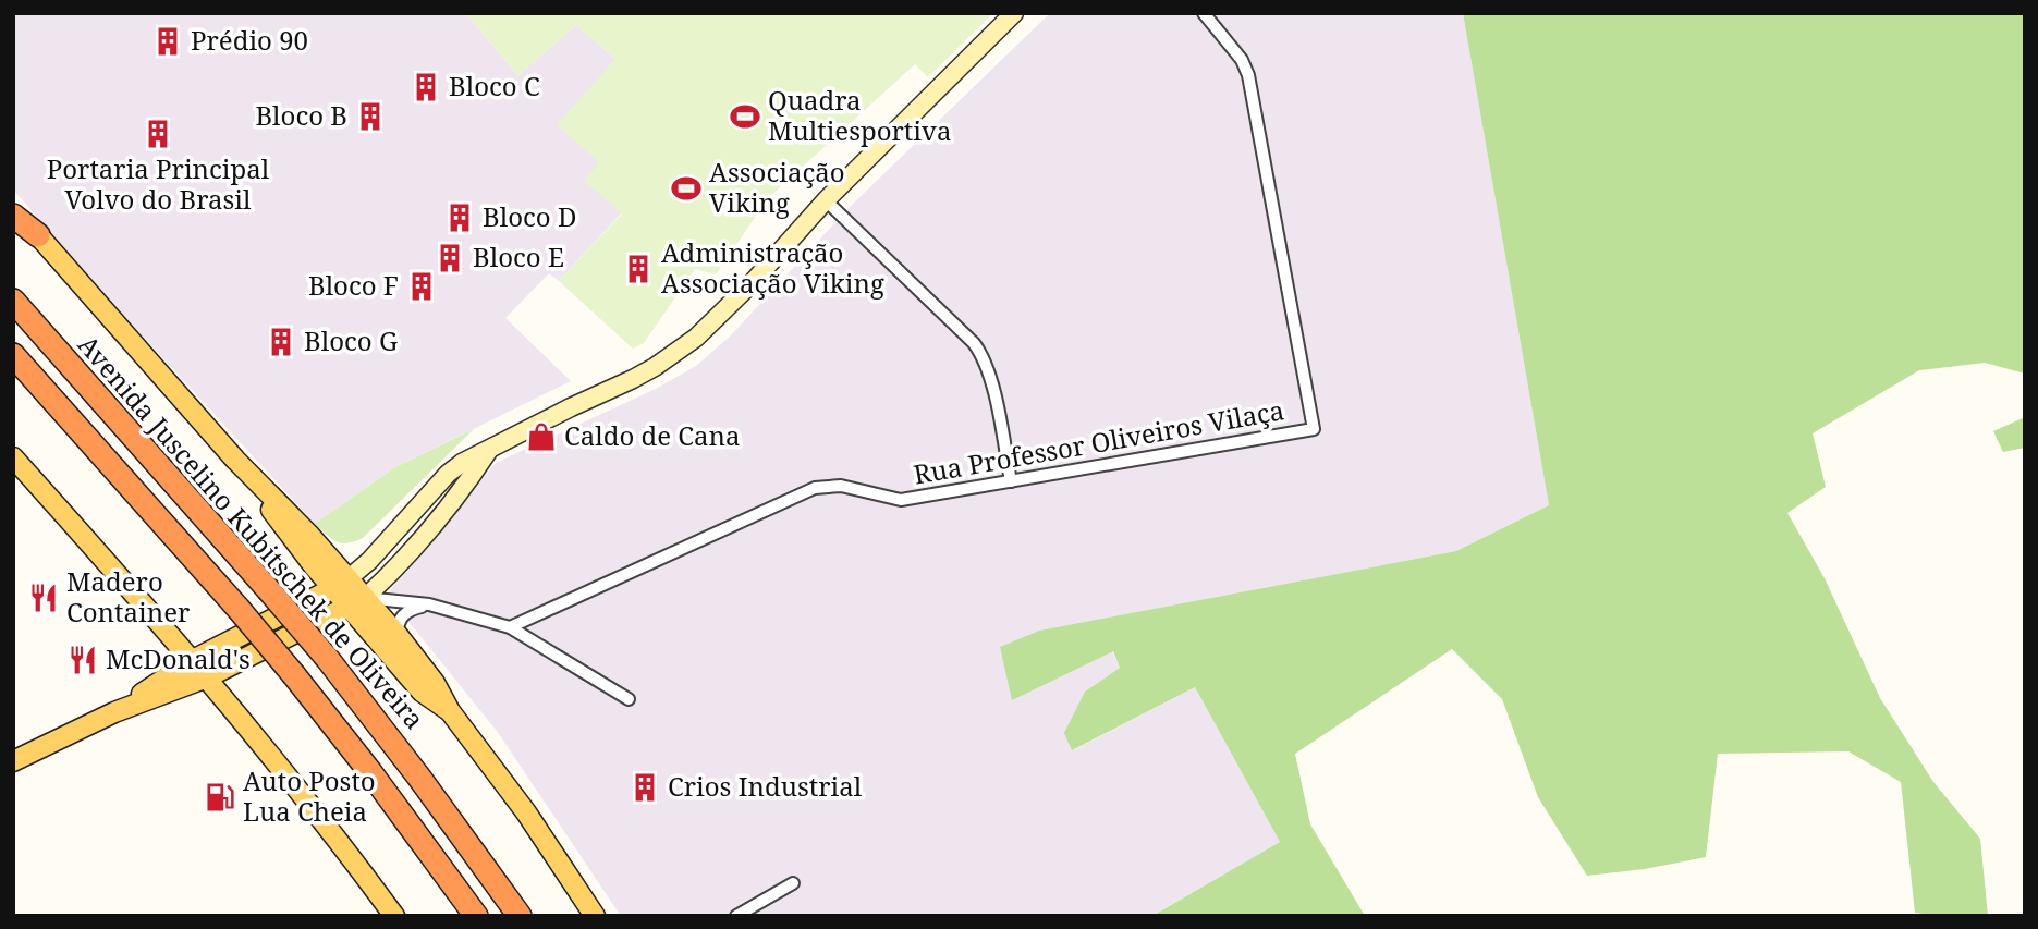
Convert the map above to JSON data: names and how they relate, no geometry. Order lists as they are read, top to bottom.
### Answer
{
  "streets": {
    "highway": ["Avenida Juscelino Kubitschek de Oliveira"],
    "street": ["Rua Professor Oliveiros Vilaça"]
  },
  "places": {
    "building": [
      "Prédio 90",
      "Bloco C",
      "Bloco B",
      "Portaria Principal Volvo do Brasil",
      "Bloco D",
      "Bloco E",
      "Administração Associação Viking",
      "Bloco F",
      "Bloco G",
      "Crios Industrial"
    ],
    "sports": ["Quadra Multiesportiva", "Associação Viking"],
    "shop": ["Caldo de Cana"],
    "restaurant": ["Madero Container", "McDonald's"],
    "fuel station": ["Auto Posto Lua Cheia"]
  }
}
